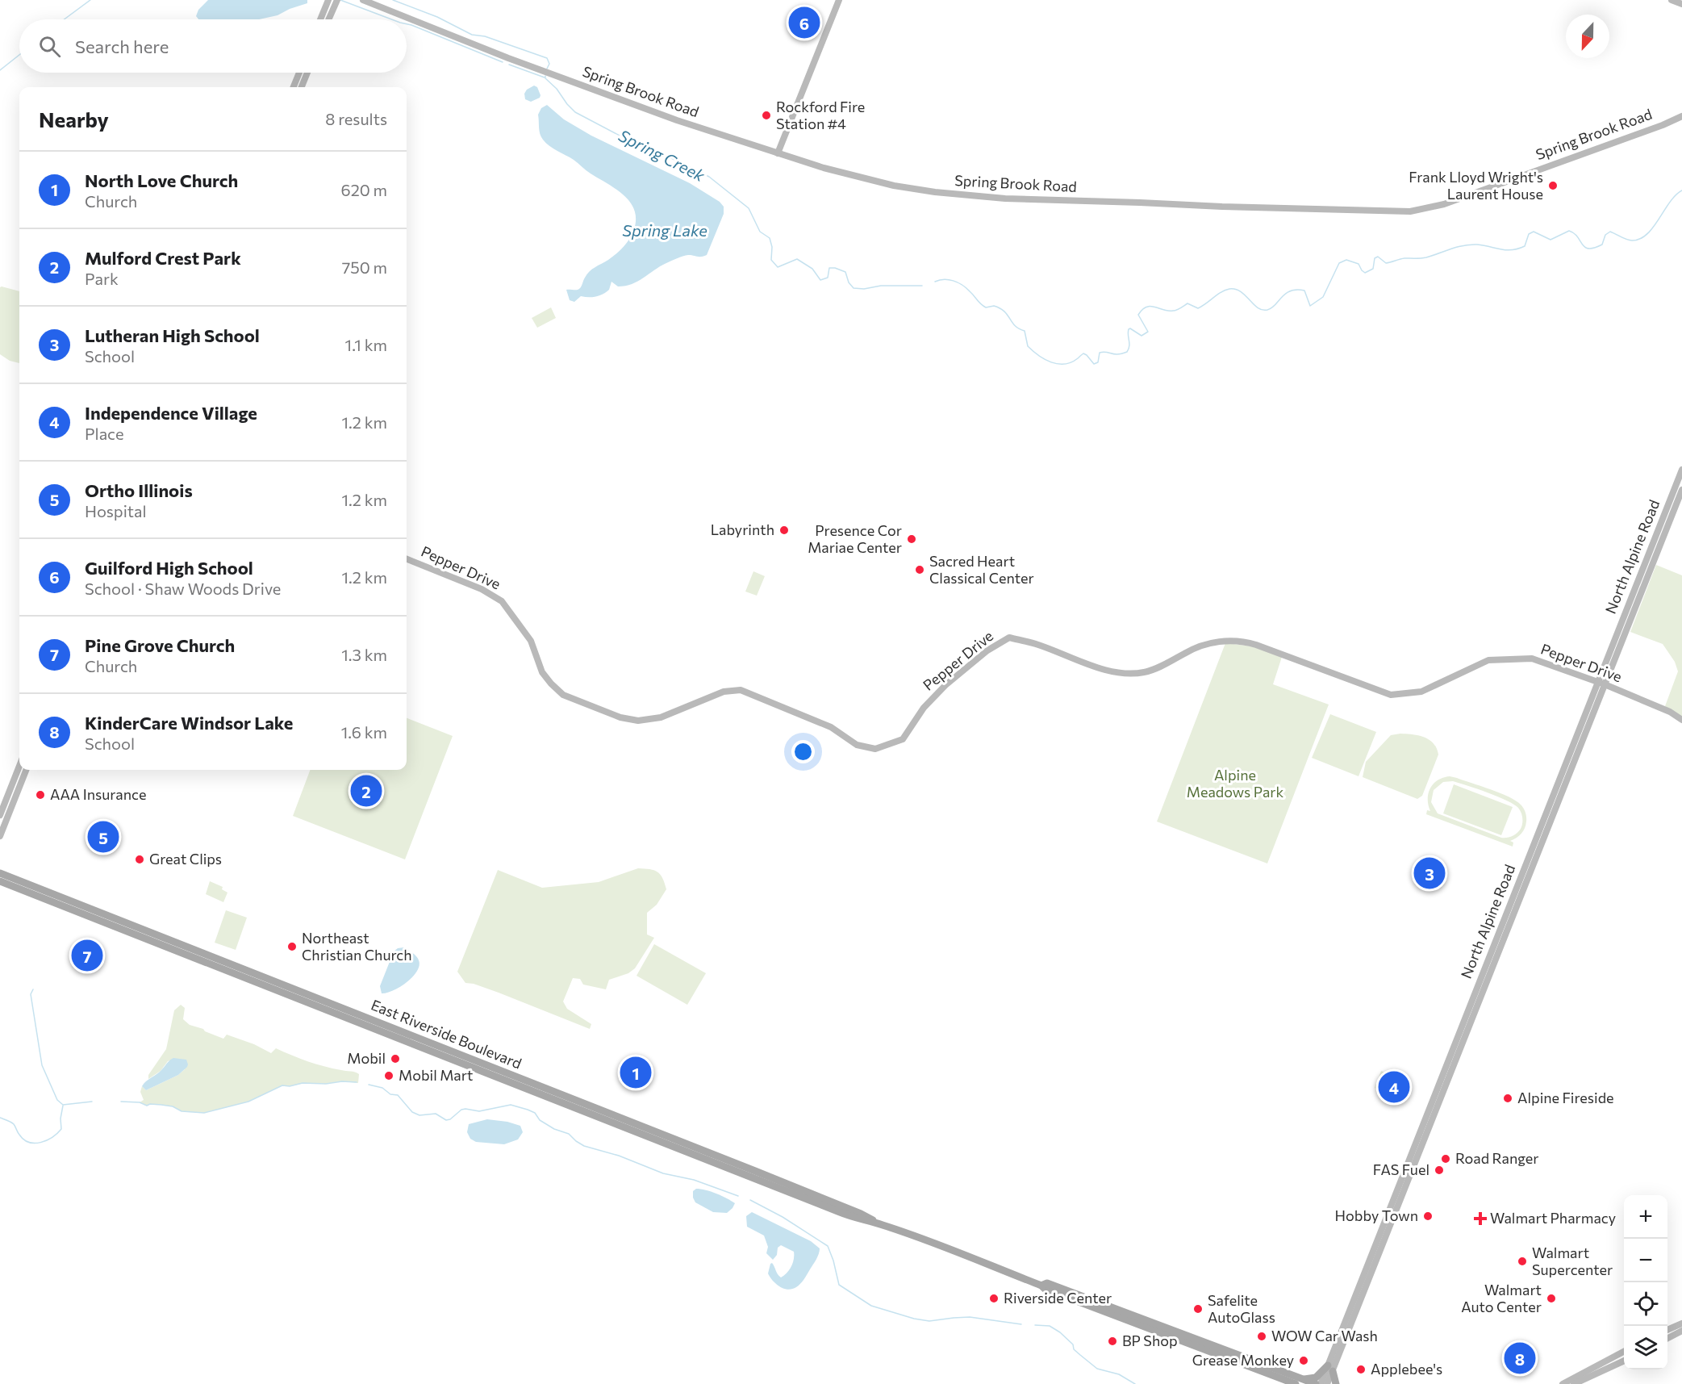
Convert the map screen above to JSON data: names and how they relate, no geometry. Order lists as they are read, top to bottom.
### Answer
{
  "streets": {
    "main road": ["East Riverside Boulevard"],
    "street": ["Spring Brook Road", "North Alpine Road", "Pepper Drive"]
  },
  "crossings": [
    ["North Alpine Road", "Pepper Drive"]
  ],
  "water": ["Spring Creek", "Spring Lake"],
  "parks": ["Alpine Meadows Park"],
  "places": {
    "other": [
      "Rockford Fire Station #4",
      "Frank Lloyd Wright's Laurent House",
      "Labyrinth",
      "Presence Cor Mariae Center",
      "Sacred Heart Classical Center",
      "AAA Insurance",
      "Great Clips",
      "Northeast Christian Church",
      "Mobil",
      "Mobil Mart",
      "Alpine Fireside",
      "Road Ranger",
      "FAS Fuel",
      "Hobby Town",
      "Walmart Supercenter",
      "Riverside Center",
      "Walmart Auto Center",
      "Safelite AutoGlass",
      "WOW Car Wash",
      "BP Shop",
      "Grease Monkey",
      "Applebee's"
    ],
    "health": ["Walmart Pharmacy"]
  },
  "north": "bottom",
  "page": {
    "pins": [
      "6",
      "2",
      "5",
      "3",
      "7",
      "1",
      "4",
      "8"
    ],
    "search": "Search here",
    "heading": ["Nearby", "8 results"],
    "list": [
      {
        "mark": "1",
        "name": "North Love Church",
        "note": "Church",
        "value": "620 m"
      },
      {
        "mark": "2",
        "name": "Mulford Crest Park",
        "note": "Park",
        "value": "750 m"
      },
      {
        "mark": "3",
        "name": "Lutheran High School",
        "note": "School",
        "value": "1.1 km"
      },
      {
        "mark": "4",
        "name": "Independence Village",
        "note": "Place",
        "value": "1.2 km"
      },
      {
        "mark": "5",
        "name": "Ortho Illinois",
        "note": "Hospital",
        "value": "1.2 km"
      },
      {
        "mark": "6",
        "name": "Guilford High School",
        "note": "School · Shaw Woods Drive",
        "value": "1.2 km"
      },
      {
        "mark": "7",
        "name": "Pine Grove Church",
        "note": "Church",
        "value": "1.3 km"
      },
      {
        "mark": "8",
        "name": "KinderCare Windsor Lake",
        "note": "School",
        "value": "1.6 km"
      }
    ],
    "map_buttons": ["+", "−"]
  }
}
